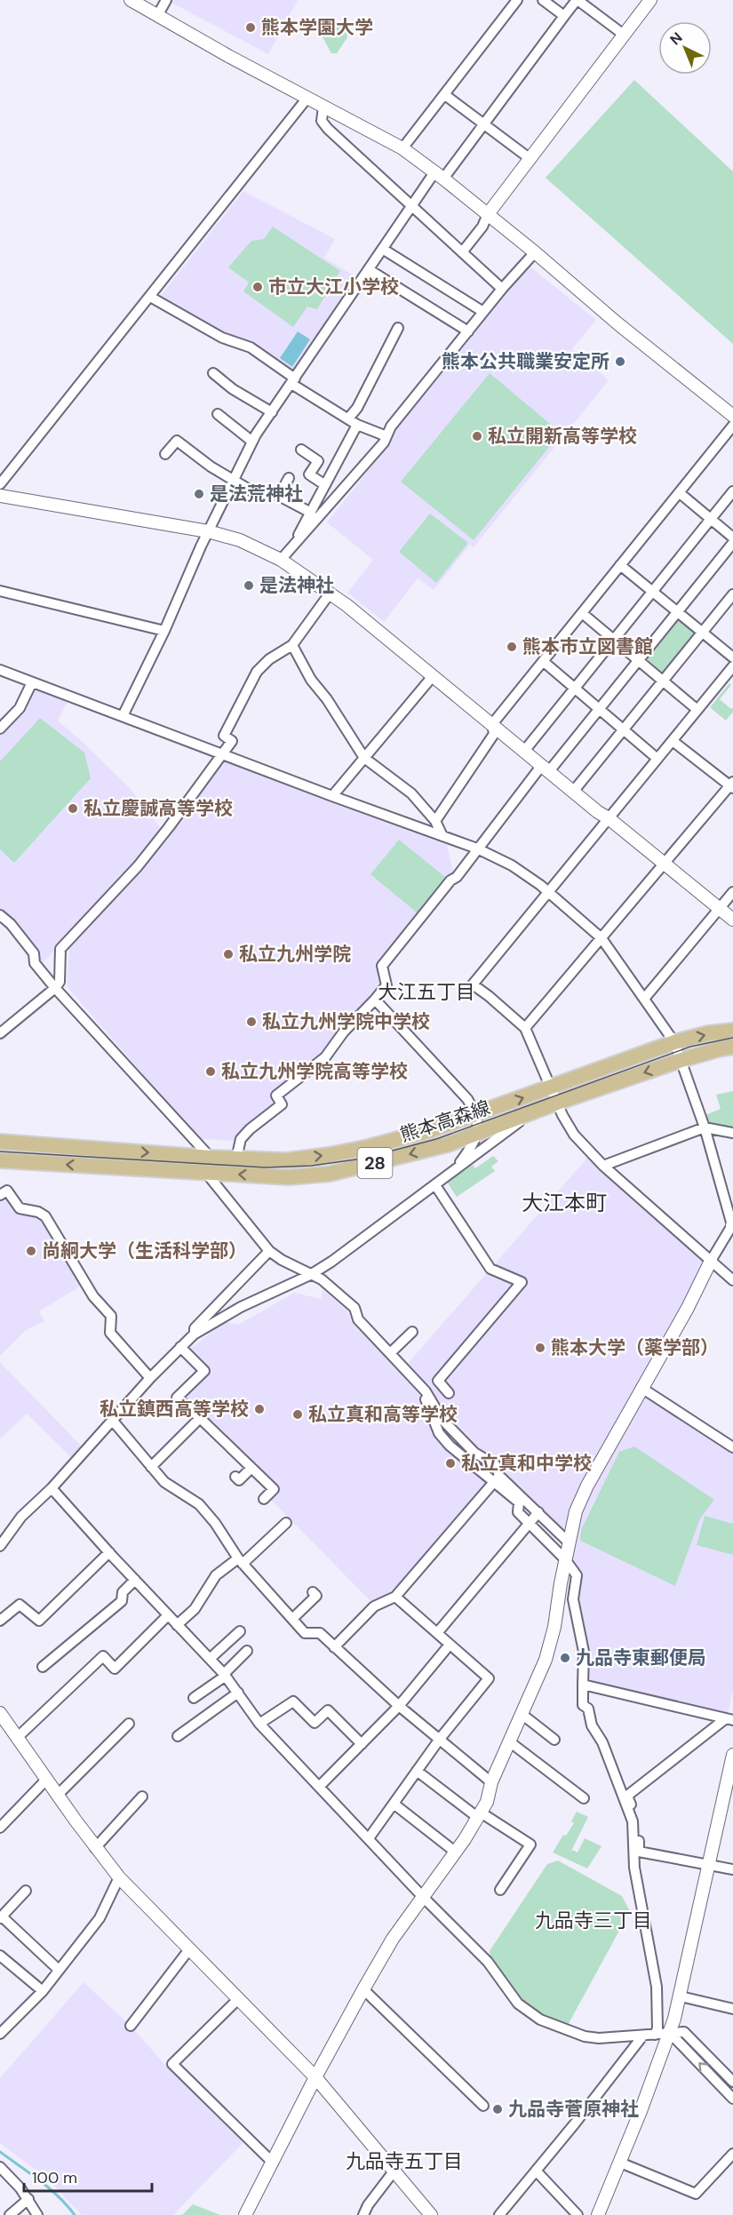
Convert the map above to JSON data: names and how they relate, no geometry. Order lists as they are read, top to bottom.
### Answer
{
  "streets": {
    "main road": ["熊本高森線", "28"]
  },
  "districts": [
    "大江五丁目",
    "大江本町",
    "九品寺三丁目",
    "九品寺五丁目"
  ],
  "places": [
    "熊本学園大学",
    "市立大江小学校",
    "熊本公共職業安定所",
    "私立開新高等学校",
    "是法荒神社",
    "是法神社",
    "熊本市立図書館",
    "私立慶誠高等学校",
    "私立九州学院",
    "私立九州学院中学校",
    "私立九州学院高等学校",
    "尚絅大学（生活科学部）",
    "熊本大学（薬学部）",
    "私立鎮西高等学校",
    "私立真和高等学校",
    "私立真和中学校",
    "九品寺東郵便局",
    "九品寺菅原神社"
  ],
  "scale_bar": "100 m",
  "north": "top left"
}
